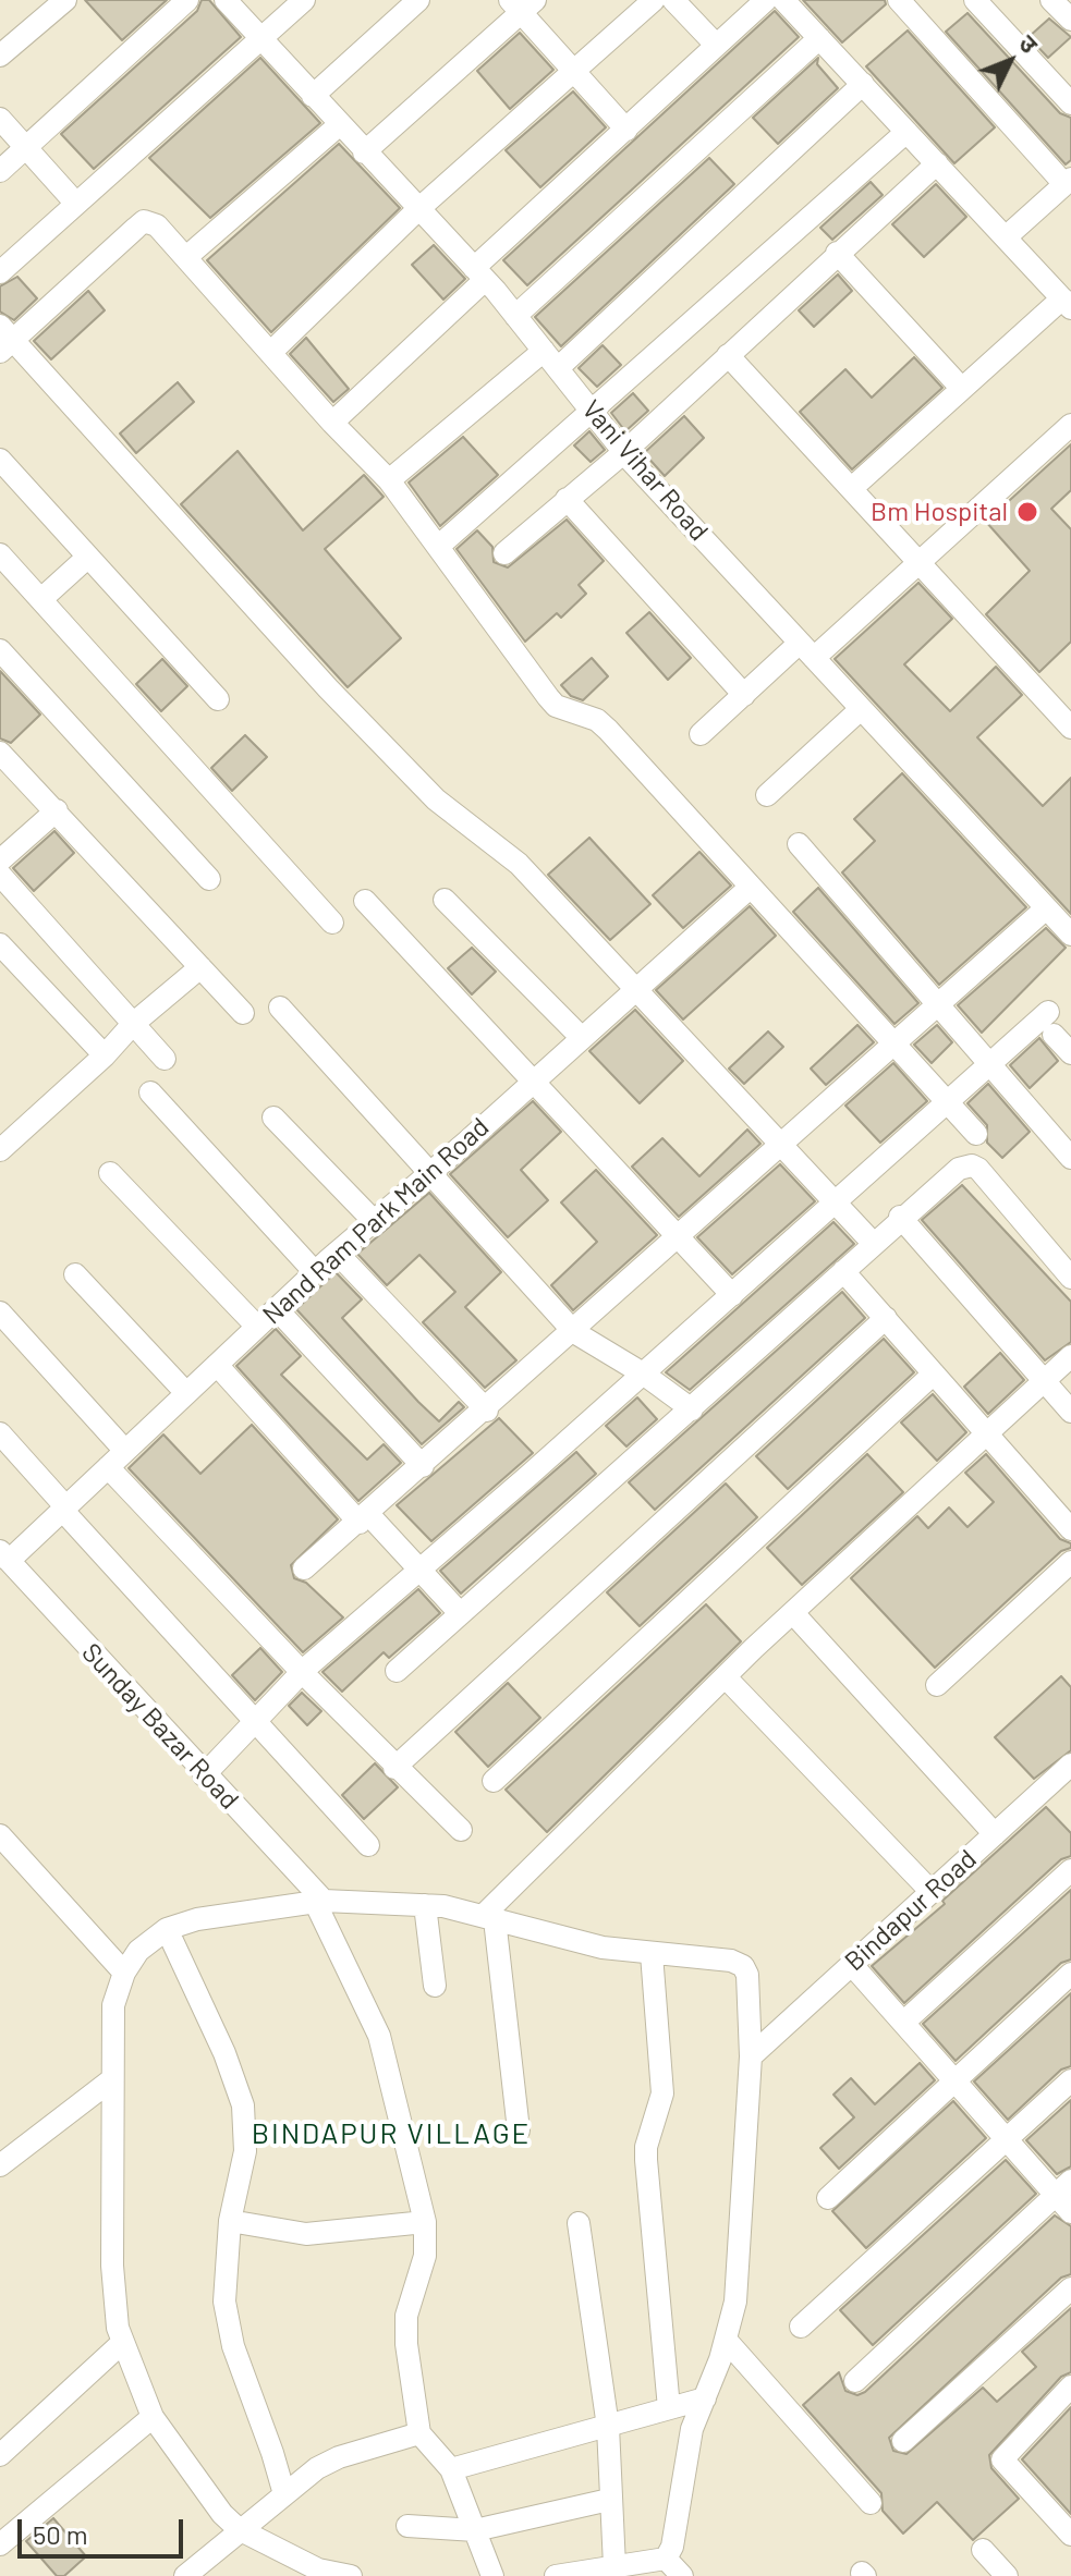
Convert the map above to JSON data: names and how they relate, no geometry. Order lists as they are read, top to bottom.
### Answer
{
  "streets": {
    "street": [
      "Vani Vihar Road",
      "Nand Ram Park Main Road",
      "Sunday Bazar Road",
      "Bindapur Road"
    ]
  },
  "crossings": [
    ["Nand Ram Park Main Road", "Sunday Bazar Road"]
  ],
  "districts": ["BINDAPUR VILLAGE"],
  "places": ["Bm Hospital"],
  "scale_bar": "50 m",
  "north": "top right"
}
